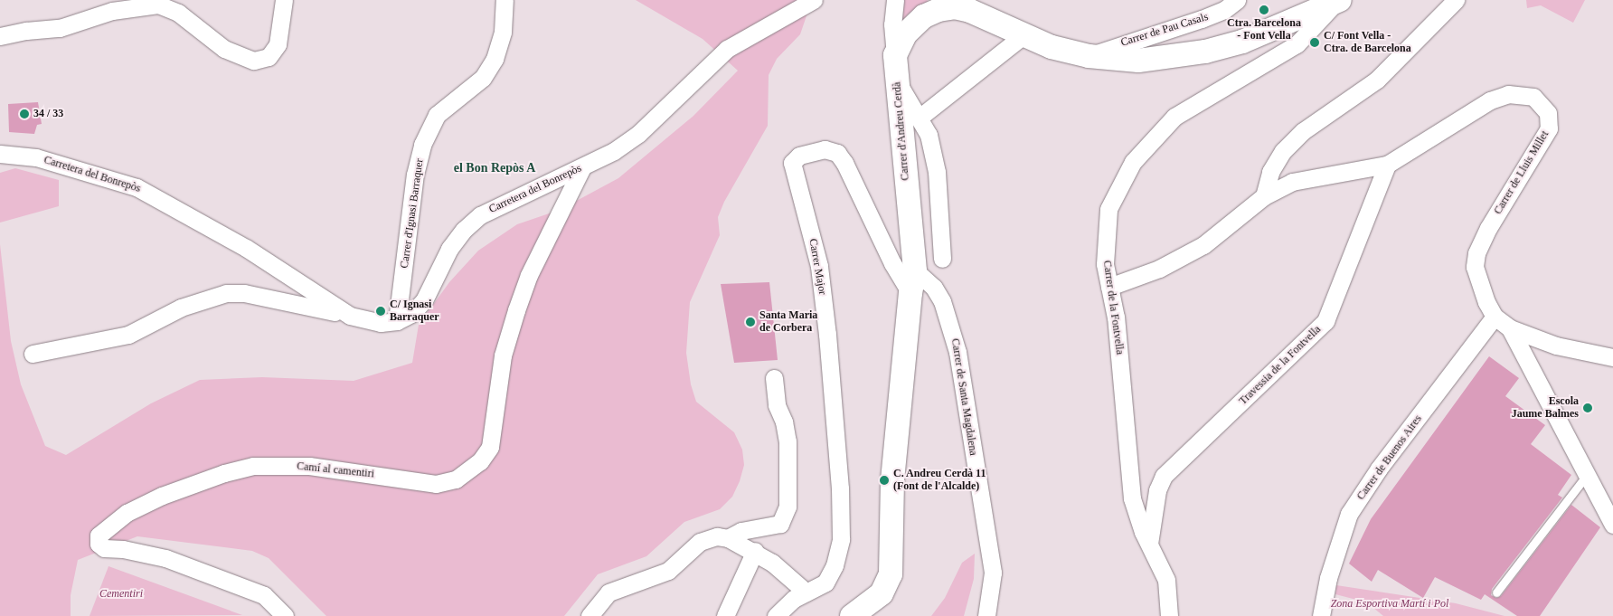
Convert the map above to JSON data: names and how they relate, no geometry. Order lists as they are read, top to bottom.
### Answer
{
  "streets": {
    "street": [
      "Carrer de Pau Casals",
      "Carrer d'Andreu Cerdà",
      "Carrer de Lluis Millet",
      "Carretera del Bonrepòs",
      "Carrer d'Ignasi Barraquer",
      "Carrer Major",
      "Carrer de la Fontvella",
      "Travessia de la Fontvella",
      "Carrer de Santa Magdalena",
      "Carrer de Buenos Aires",
      "Camí al camentiri"
    ]
  },
  "crossings": [
    ["Carrer d'Andreu Cerdà", "Carrer Major"],
    ["Carrer d'Andreu Cerdà", "Carrer de Santa Magdalena"],
    ["Carrer de Lluis Millet", "Carrer de la Fontvella"],
    ["Carrer de Lluis Millet", "Travessia de la Fontvella"],
    ["Carrer de Lluis Millet", "Carrer de Buenos Aires"],
    ["Carretera del Bonrepòs", "Carrer d'Ignasi Barraquer"],
    ["Carretera del Bonrepòs", "Camí al camentiri"],
    ["Carrer Major", "Carrer de Santa Magdalena"],
    ["Carrer de la Fontvella", "Travessia de la Fontvella"]
  ],
  "districts": ["el Bon Repòs A"],
  "parks": ["Cementiri", "Zona Esportiva Martí i Pol"],
  "places": [
    "Ctra. Barcelona - Font Vella",
    "C/ Font Vella - Ctra. de Barcelona",
    "34 / 33",
    "C/ Ignasi Barraquer",
    "Santa Maria de Corbera",
    "Escola Jaume Balmes",
    "C. Andreu Cerdà 11 (Font de l'Alcalde)"
  ]
}
